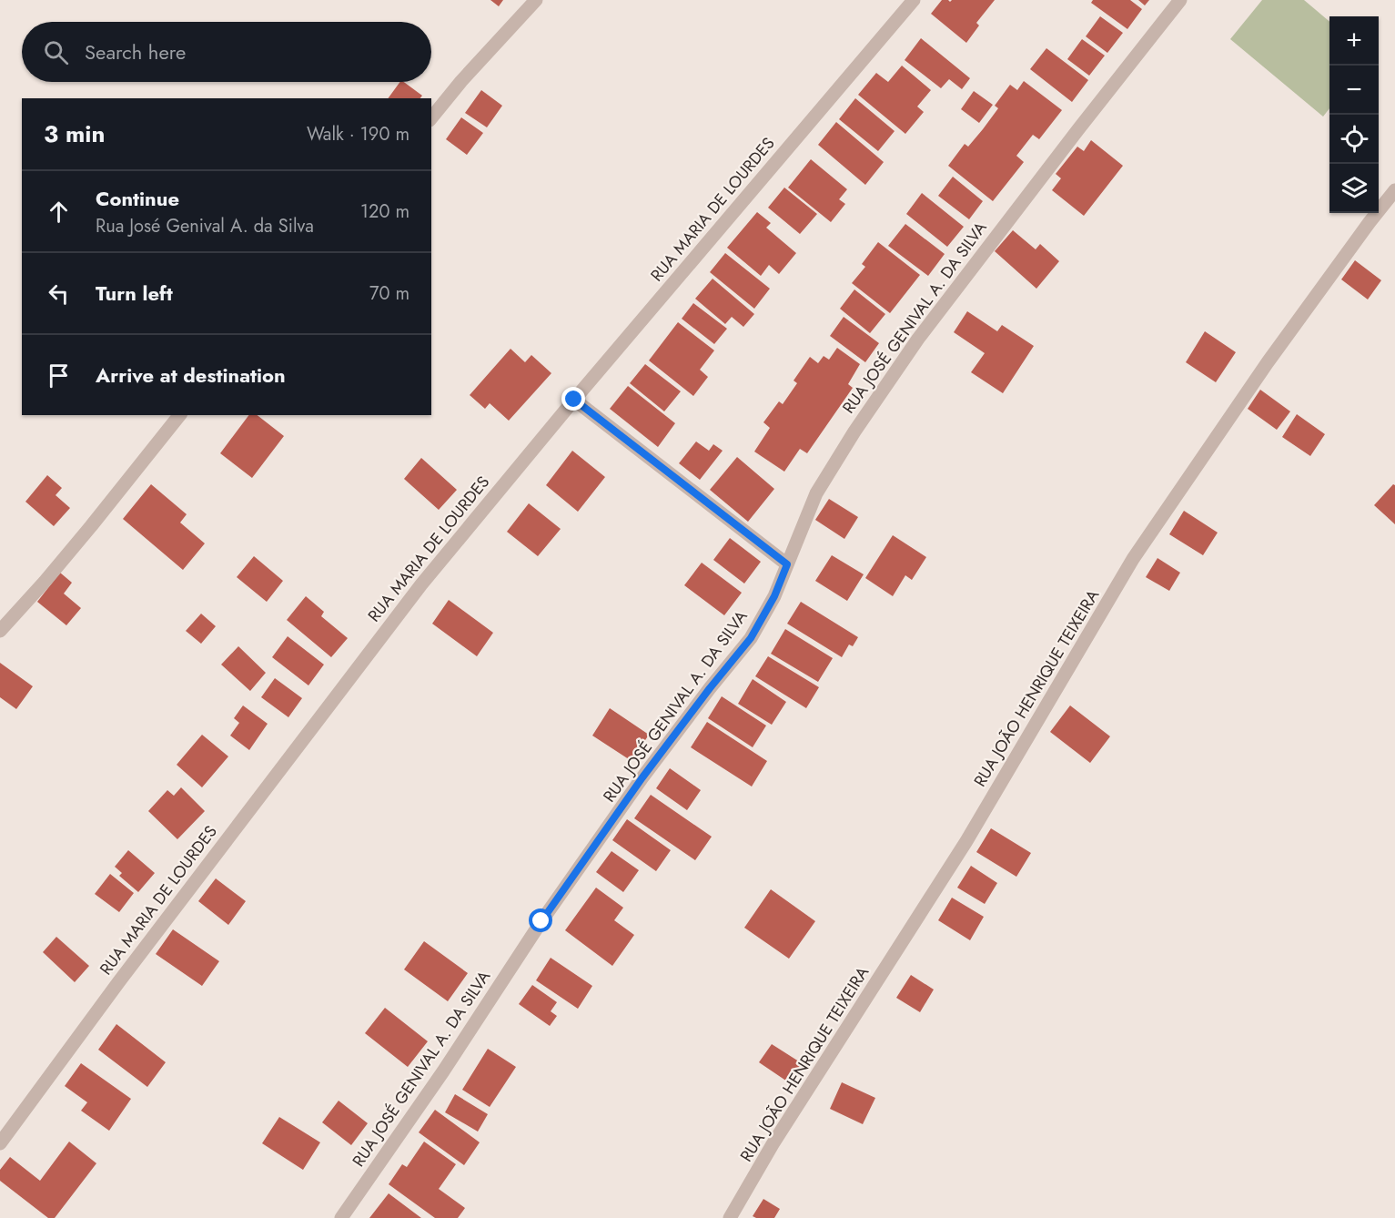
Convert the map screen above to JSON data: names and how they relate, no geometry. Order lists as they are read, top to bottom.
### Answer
{
  "streets": {
    "street": ["RUA MARIA DE LOURDES", "RUA JOSÉ GENIVAL A. DA SILVA", "RUA JOÃO HENRIQUE TEIXEIRA"]
  },
  "page": {
    "map_buttons": ["+", "−"],
    "search": "Search here",
    "heading": ["3 min", "Walk · 190 m"],
    "list": [
      ["Continue", "Rua José Genival A. da Silva", "120 m"],
      ["Turn left", "70 m"],
      "Arrive at destination"
    ]
  }
}
